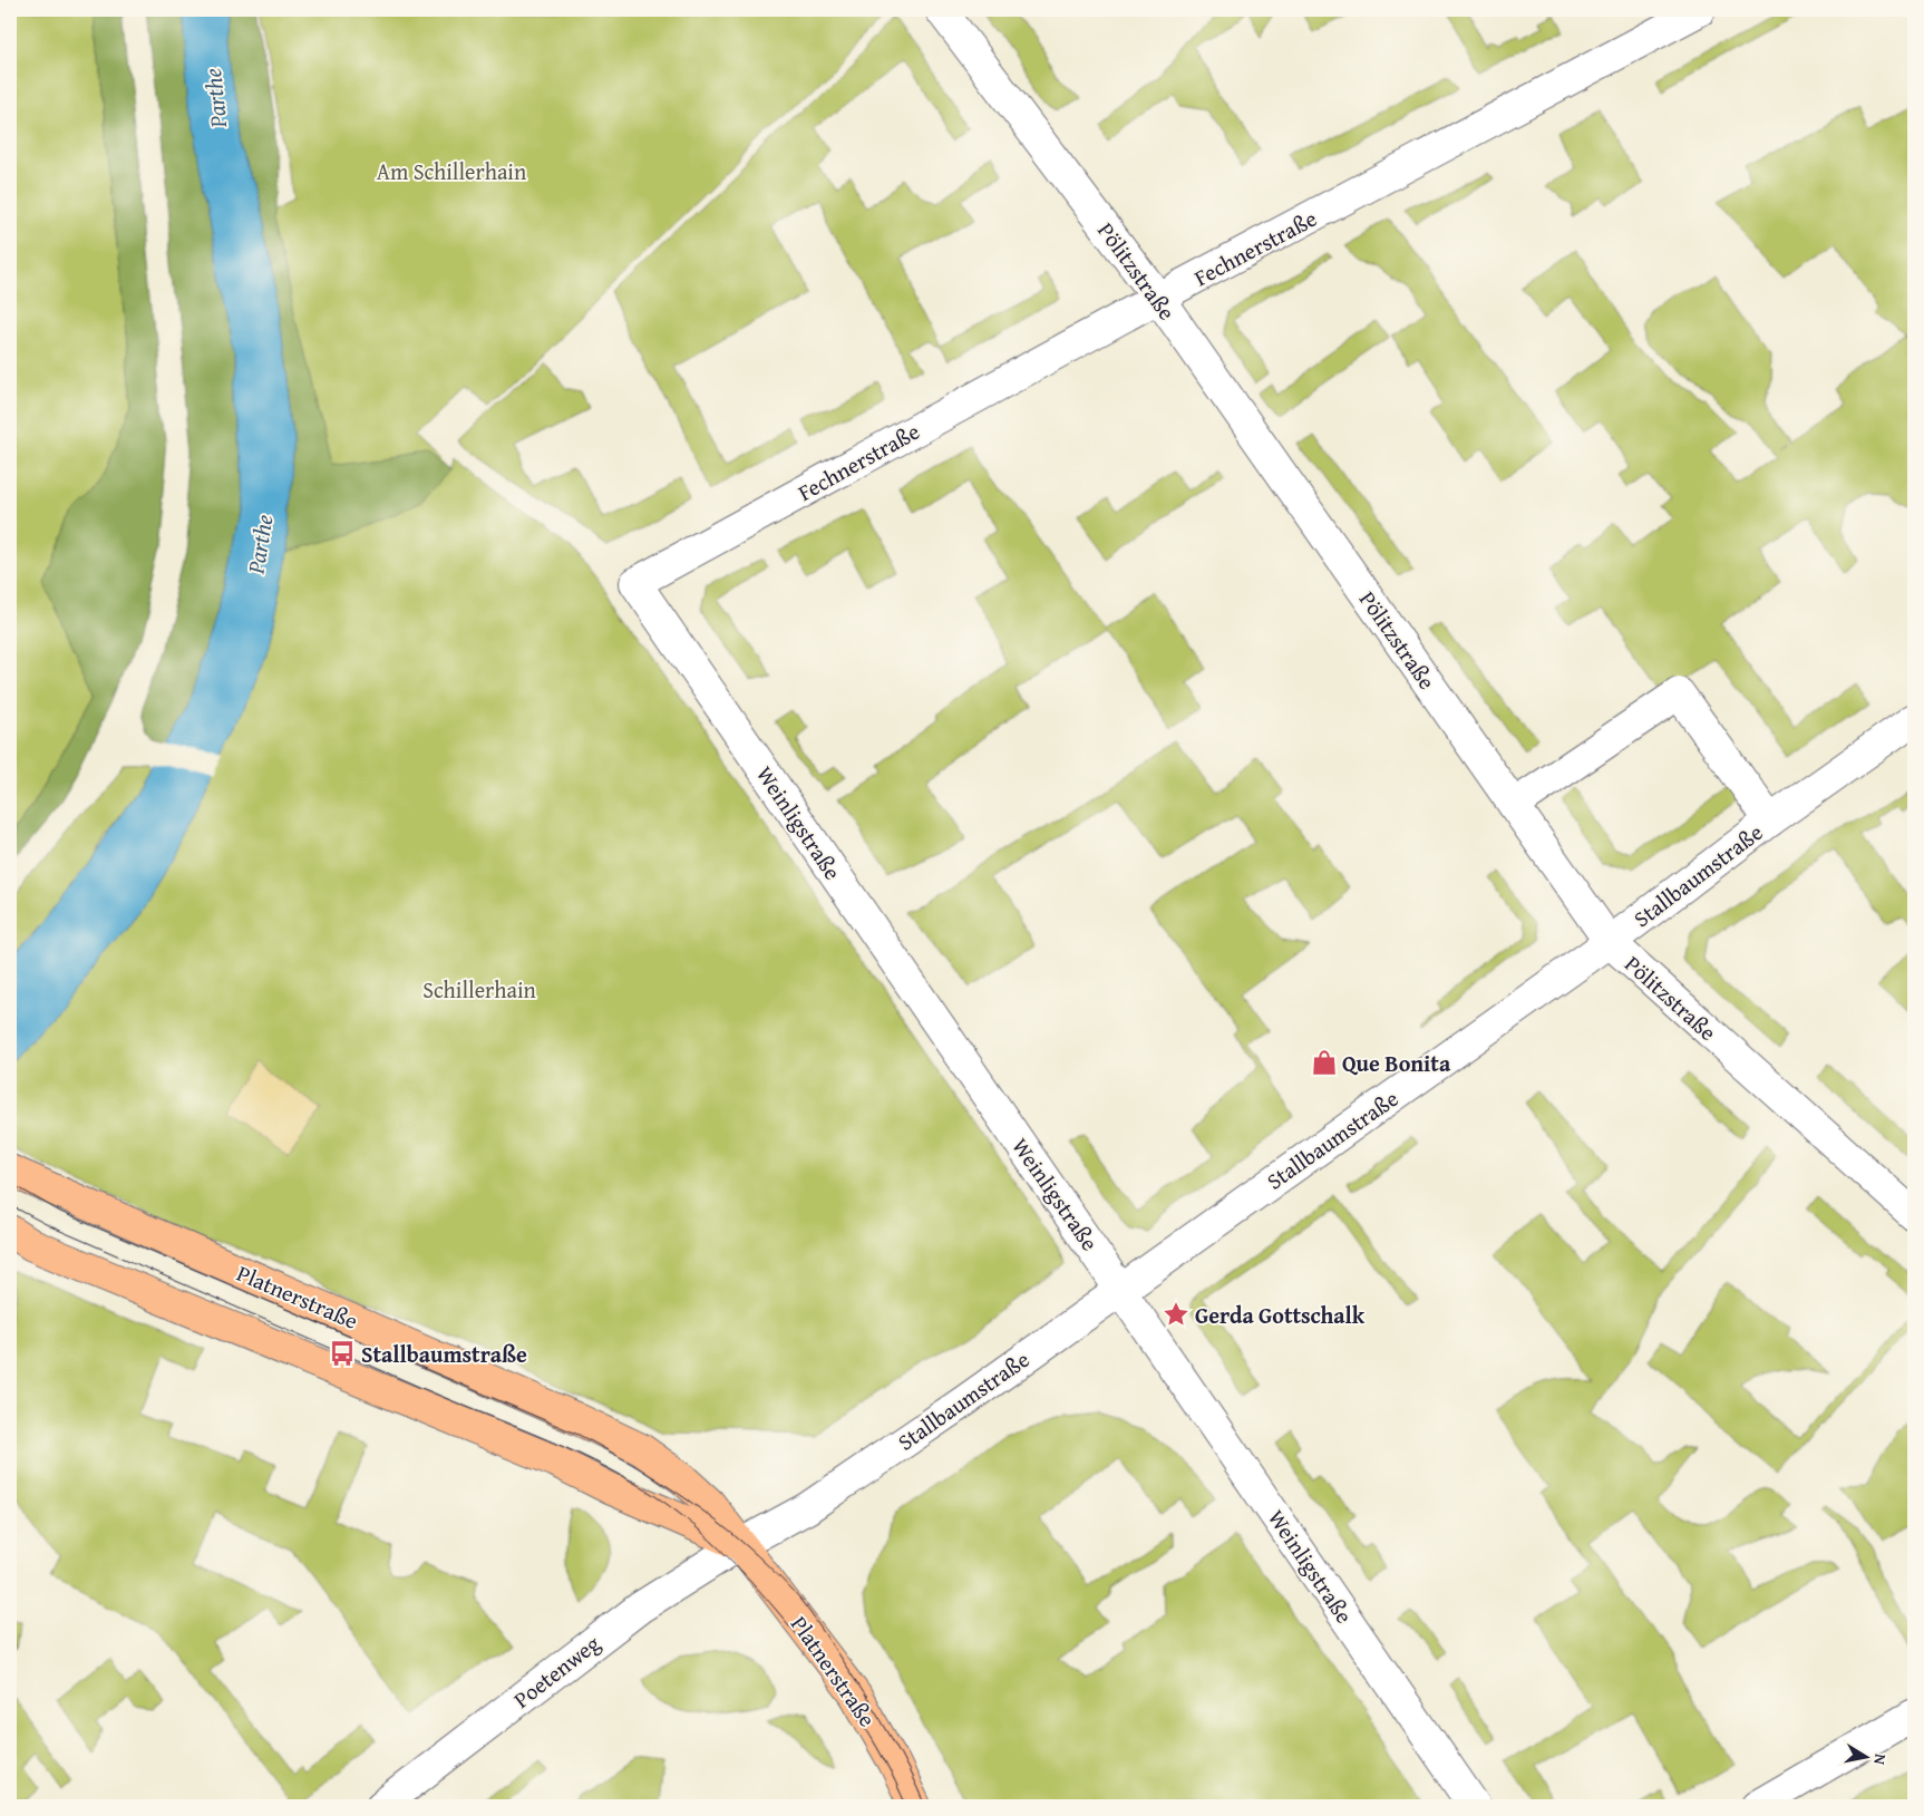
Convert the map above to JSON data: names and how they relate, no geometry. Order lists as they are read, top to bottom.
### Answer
{
  "streets": {
    "main road": ["Platnerstraße"],
    "street": [
      "Fechnerstraße",
      "Pölitzstraße",
      "Weinligstraße",
      "Stallbaumstraße",
      "Poetenweg"
    ]
  },
  "crossings": [
    ["Fechnerstraße", "Pölitzstraße"],
    ["Fechnerstraße", "Weinligstraße"],
    ["Pölitzstraße", "Stallbaumstraße"],
    ["Weinligstraße", "Stallbaumstraße"],
    ["Stallbaumstraße", "Platnerstraße"],
    ["Stallbaumstraße", "Poetenweg"],
    ["Platnerstraße", "Poetenweg"]
  ],
  "water": ["Parthe"],
  "parks": ["Am Schillerhain", "Schillerhain"],
  "places": {
    "shop": ["Que Bonita"],
    "place": ["Gerda Gottschalk"],
    "bus stop": ["Stallbaumstraße"]
  },
  "north": "right"
}
